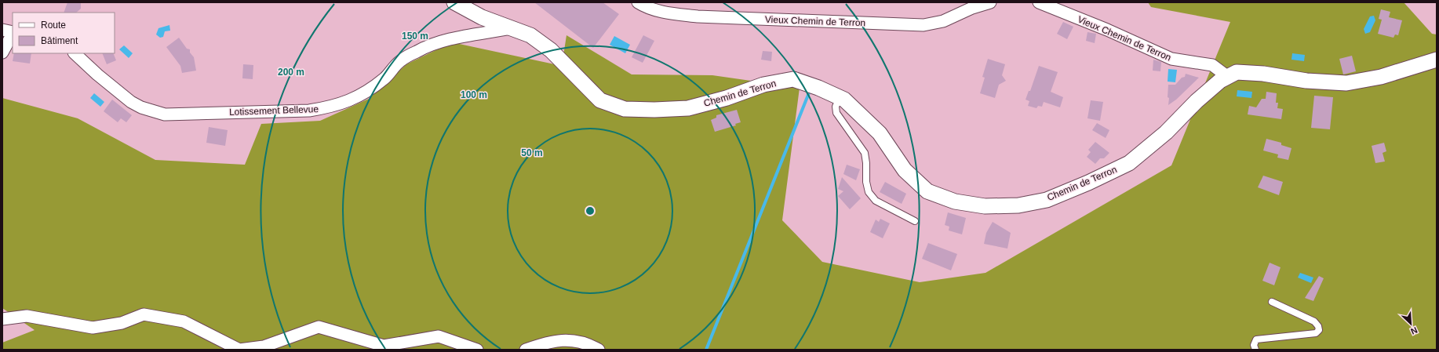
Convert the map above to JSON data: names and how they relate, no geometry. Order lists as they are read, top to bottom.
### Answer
{
  "streets": {
    "street": ["Vieux Chemin de Terron", "Chemin de Terron", "Lotissement Bellevue"]
  },
  "crossings": [
    ["Vieux Chemin de Terron", "Chemin de Terron"],
    ["Chemin de Terron", "Lotissement Bellevue"]
  ],
  "legend": ["Route", "Bâtiment"],
  "north": "bottom right",
  "rings": [
    "150 m",
    "200 m",
    "100 m",
    "50 m"
  ]
}
